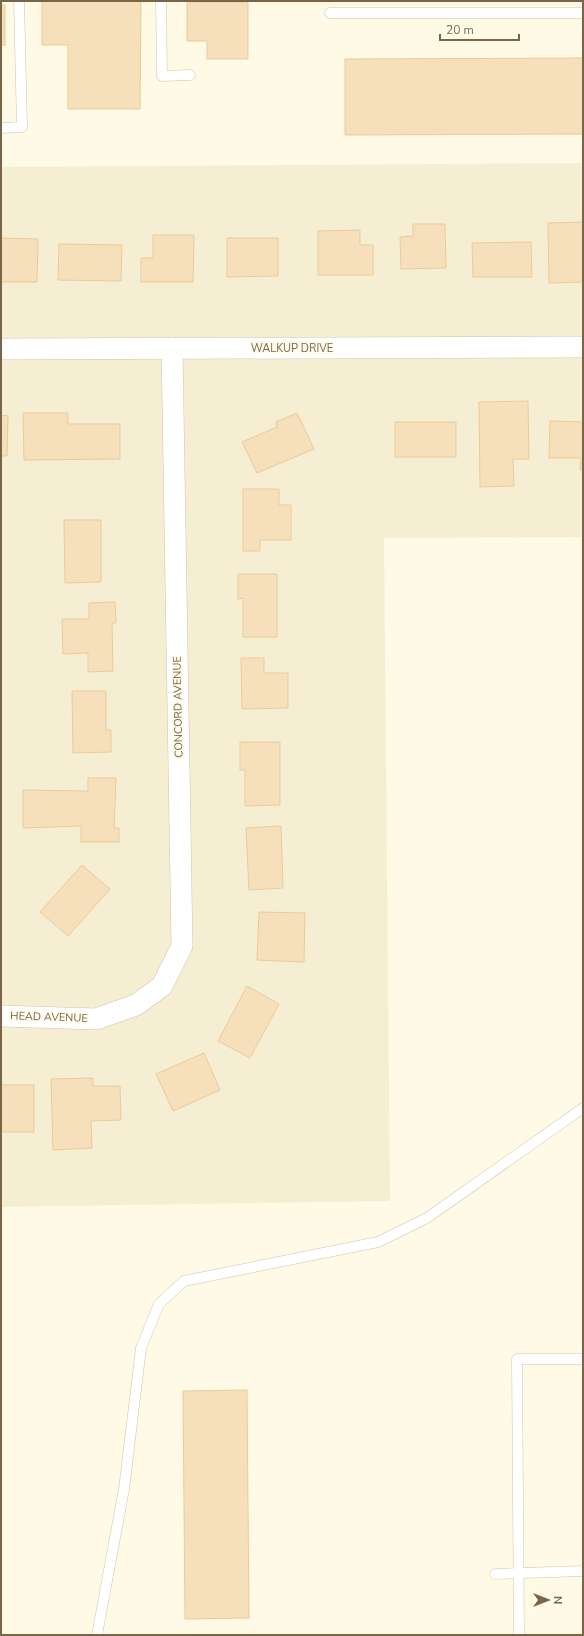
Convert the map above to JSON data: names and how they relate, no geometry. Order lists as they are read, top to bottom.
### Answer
{
  "streets": {
    "street": ["WALKUP DRIVE", "CONCORD AVENUE", "HEAD AVENUE"]
  },
  "crossings": [
    ["WALKUP DRIVE", "CONCORD AVENUE"],
    ["CONCORD AVENUE", "HEAD AVENUE"]
  ],
  "scale_bar": "20 m",
  "north": "right"
}
